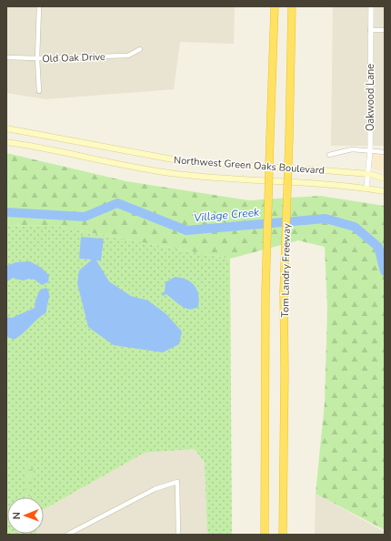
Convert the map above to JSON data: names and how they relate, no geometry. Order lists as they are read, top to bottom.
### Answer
{
  "streets": {
    "highway": ["Tom Landry Freeway"],
    "main road": ["Northwest Green Oaks Boulevard"],
    "street": ["Old Oak Drive", "Oakwood Lane"]
  },
  "crossings": [
    ["Oakwood Lane", "Northwest Green Oaks Boulevard"]
  ],
  "water": ["Village Creek"],
  "north": "left"
}
